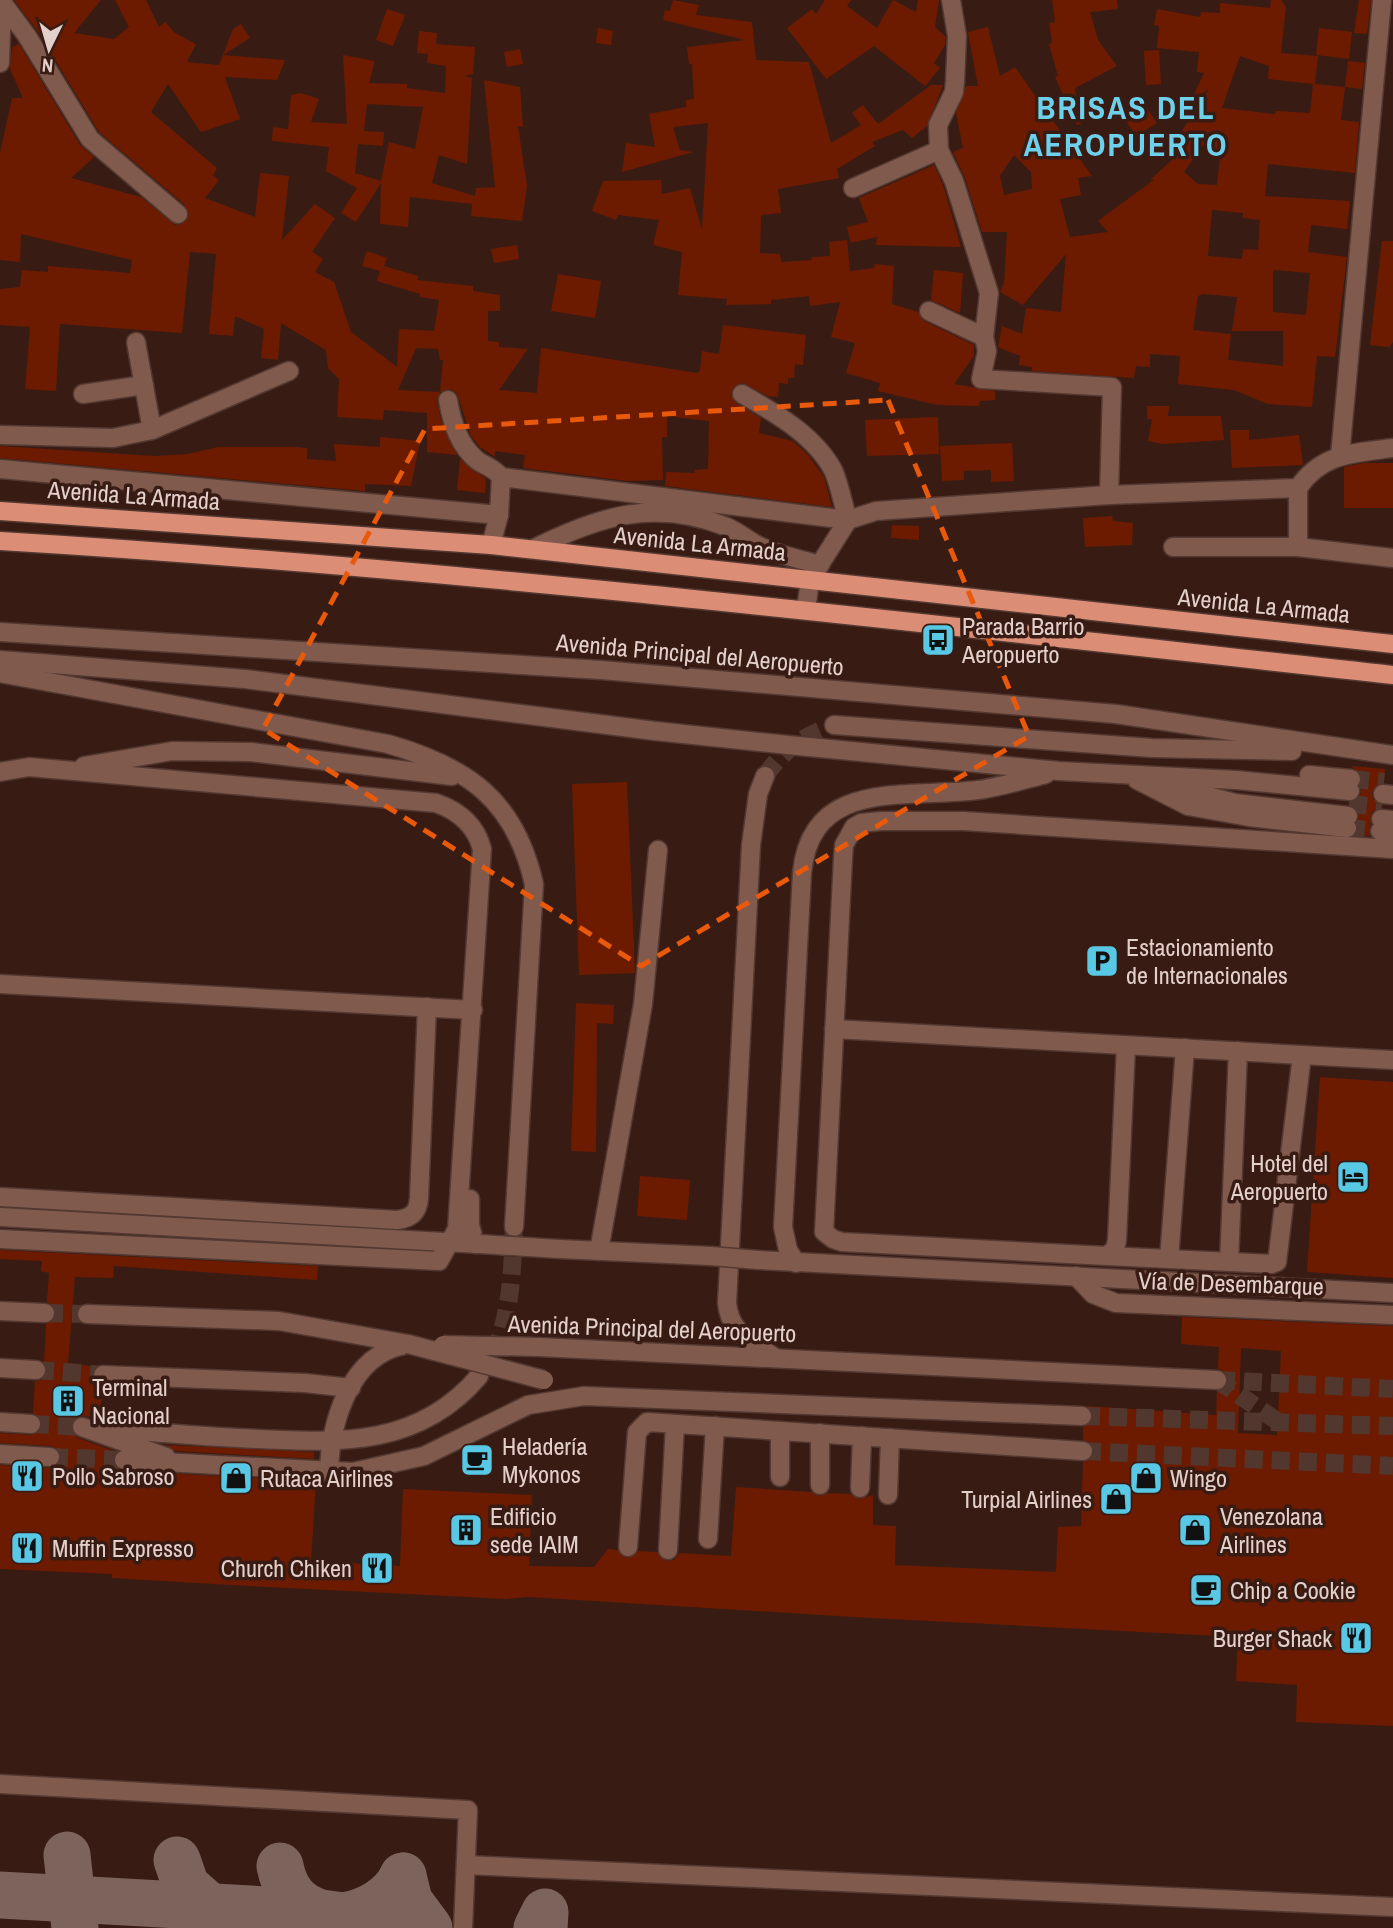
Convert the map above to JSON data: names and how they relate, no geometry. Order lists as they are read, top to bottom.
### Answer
{
  "streets": {
    "main road": ["Avenida La Armada"],
    "street": ["Avenida Principal del Aeropuerto", "Vía de Desembarque"]
  },
  "districts": ["BRISAS DEL AEROPUERTO"],
  "places": {
    "bus stop": ["Parada Barrio Aeropuerto"],
    "parking": ["Estacionamiento de Internacionales"],
    "hotel": ["Hotel del Aeropuerto"],
    "building": ["Terminal Nacional", "Edificio sede IAIM"],
    "cafe": ["Heladería Mykonos", "Chip a Cookie"],
    "restaurant": [
      "Pollo Sabroso",
      "Muffin Expresso",
      "Church Chiken",
      "Burger Shack"
    ],
    "shop": [
      "Rutaca Airlines",
      "Wingo",
      "Turpial Airlines",
      "Venezolana Airlines"
    ]
  },
  "north": "bottom"
}
